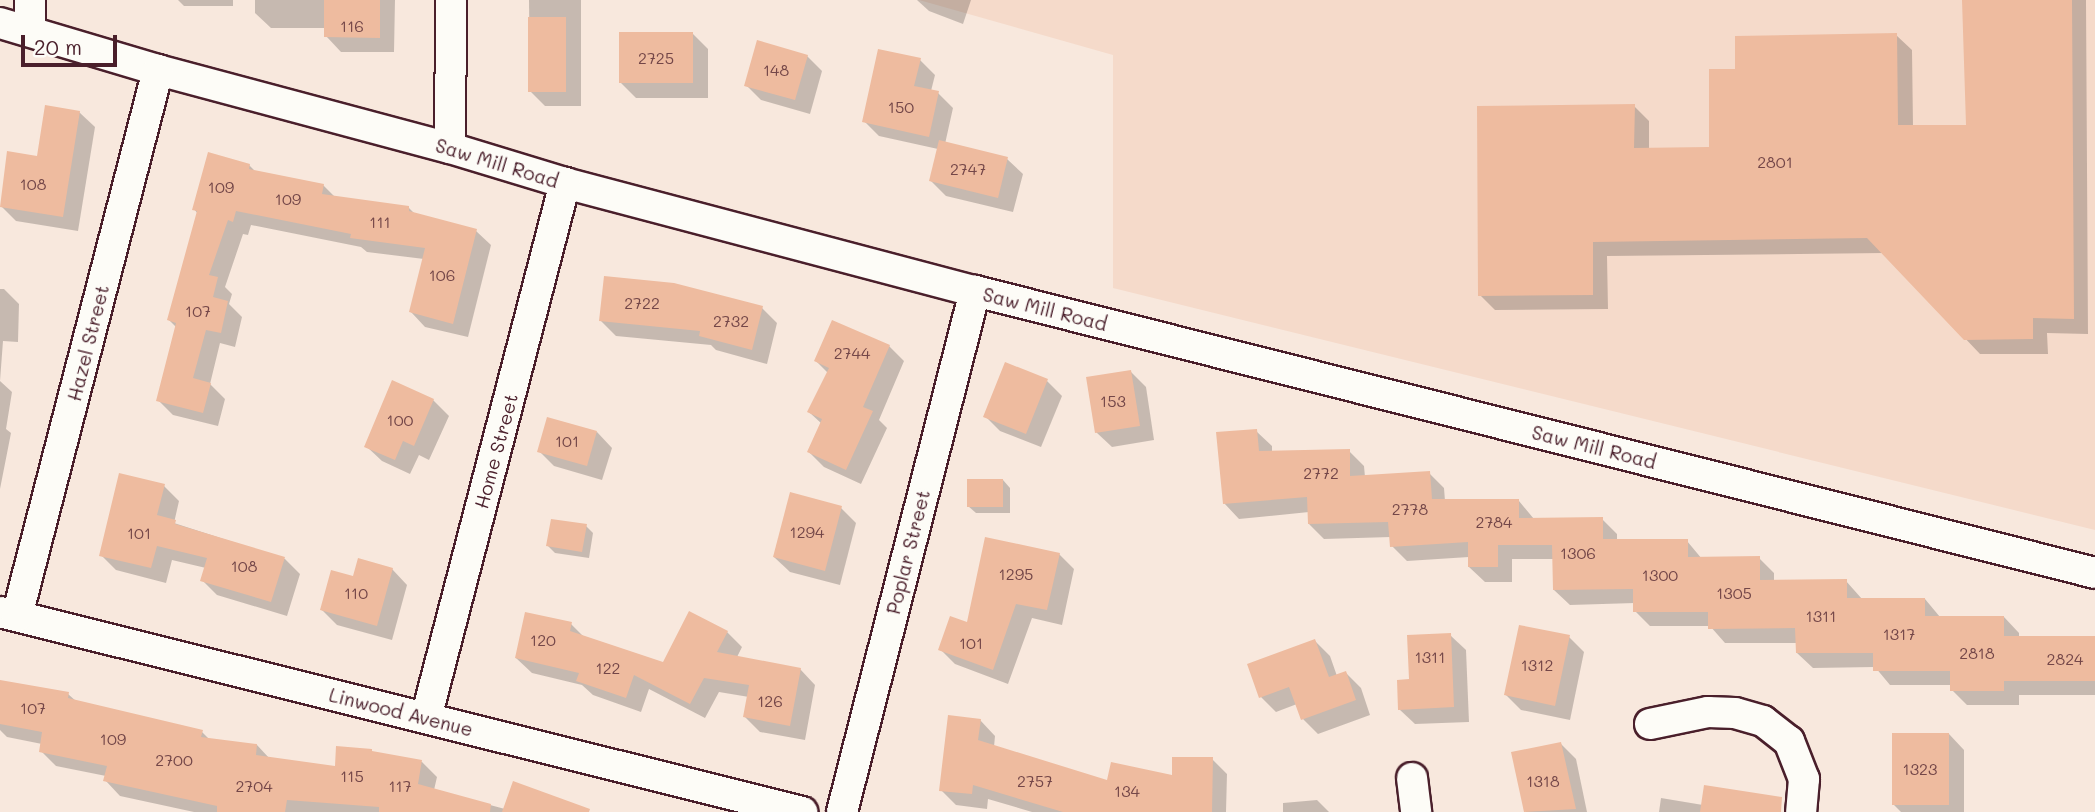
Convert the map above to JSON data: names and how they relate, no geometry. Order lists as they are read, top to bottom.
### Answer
{
  "streets": {
    "street": [
      "Saw Mill Road",
      "Hazel Street",
      "Home Street",
      "Poplar Street",
      "Linwood Avenue"
    ]
  },
  "crossings": [
    ["Saw Mill Road", "Hazel Street"],
    ["Saw Mill Road", "Home Street"],
    ["Saw Mill Road", "Poplar Street"],
    ["Hazel Street", "Linwood Avenue"],
    ["Home Street", "Linwood Avenue"]
  ],
  "house_numbers": [
    "116",
    "2725",
    "148",
    "150",
    "2801",
    "2747",
    "108",
    "109",
    "109",
    "111",
    "106",
    "2722",
    "107",
    "2732",
    "2744",
    "153",
    "100",
    "101",
    "2772",
    "2778",
    "2784",
    "1294",
    "101",
    "1306",
    "108",
    "1295",
    "1300",
    "110",
    "1305",
    "1311",
    "1317",
    "120",
    "101",
    "2818",
    "1311",
    "2824",
    "1312",
    "122",
    "126",
    "107",
    "109",
    "2700",
    "1323",
    "115",
    "2757",
    "1318",
    "2704",
    "117",
    "134"
  ],
  "scale_bar": "20 m"
}
